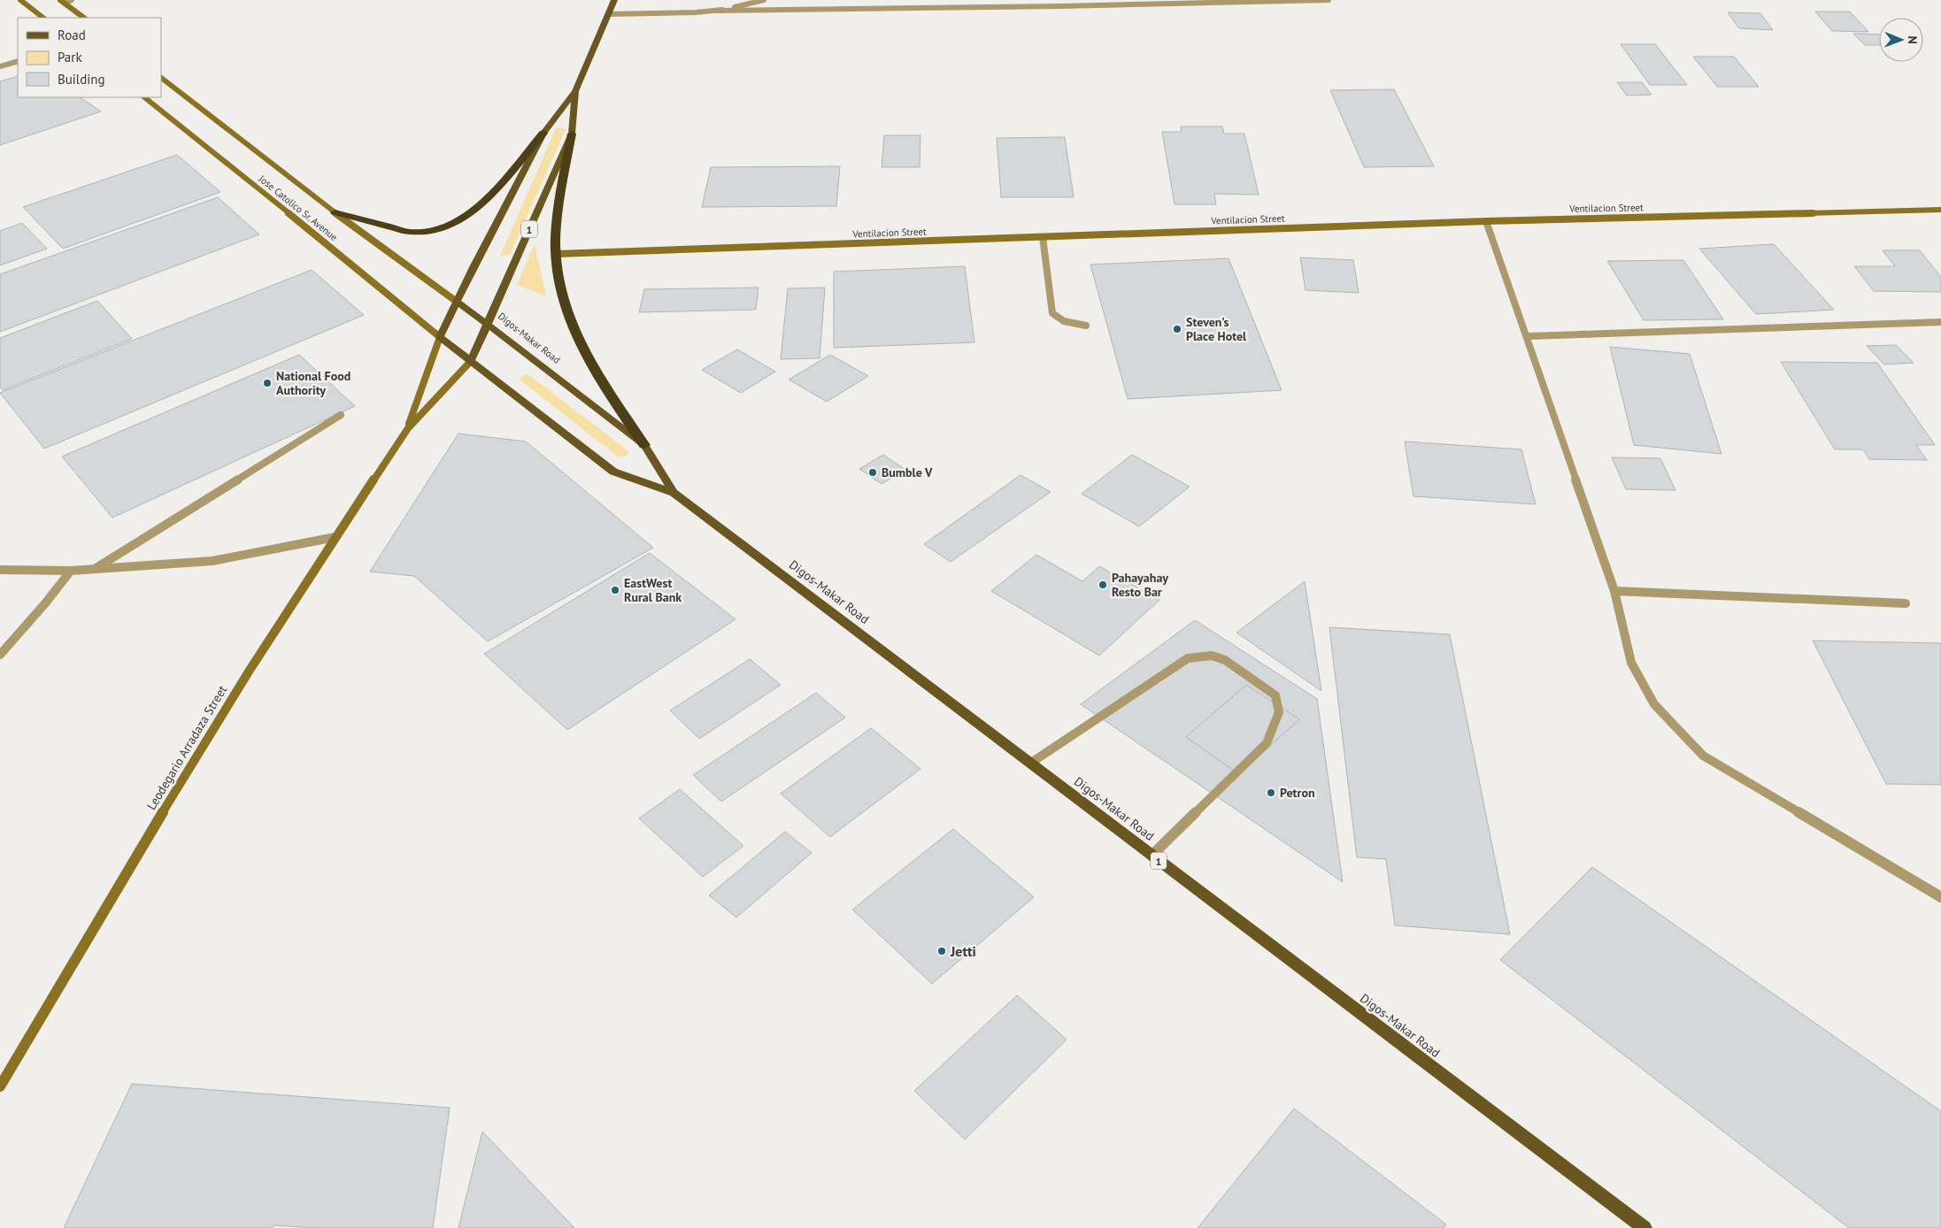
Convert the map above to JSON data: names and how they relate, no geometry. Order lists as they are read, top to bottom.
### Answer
{
  "streets": {
    "main road": ["1", "Digos-Makar Road"],
    "street": ["Jose Catolico Sr. Avenue", "Ventilacion Street", "Leodegario Arradaza Street"]
  },
  "crossings": [
    ["Jose Catolico Sr. Avenue", "1"],
    ["Jose Catolico Sr. Avenue", "Digos-Makar Road"],
    ["Jose Catolico Sr. Avenue", "Leodegario Arradaza Street"],
    ["1", "Digos-Makar Road"],
    ["1", "Leodegario Arradaza Street"],
    ["Digos-Makar Road", "Leodegario Arradaza Street"]
  ],
  "places": [
    "Steven’s Place Hotel",
    "National Food Authority",
    "Bumble V",
    "Pahayahay Resto Bar",
    "EastWest Rural Bank",
    "Petron",
    "Jetti"
  ],
  "legend": ["Road", "Park", "Building"],
  "north": "right"
}
